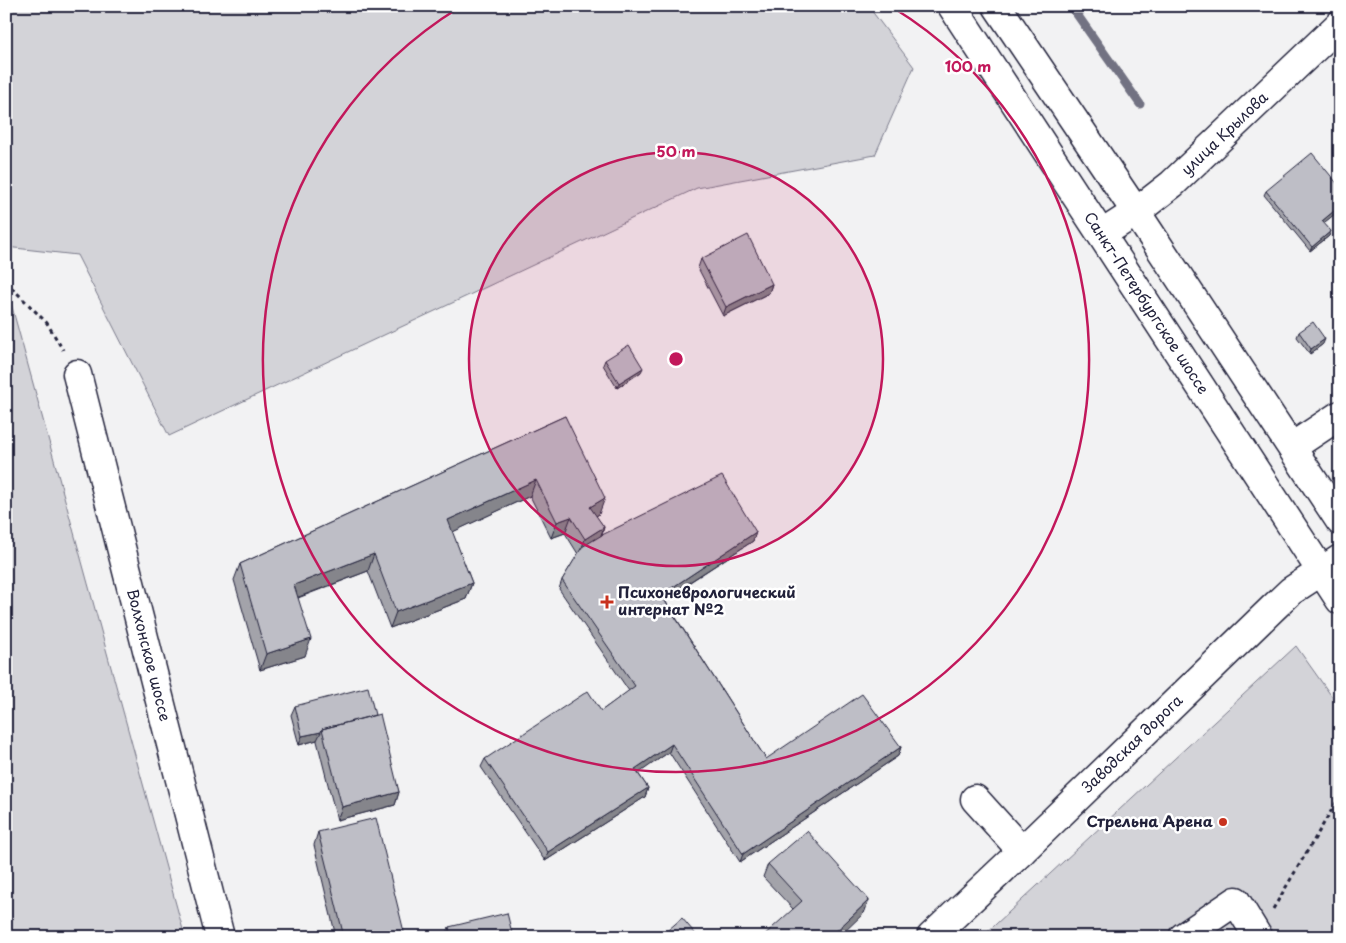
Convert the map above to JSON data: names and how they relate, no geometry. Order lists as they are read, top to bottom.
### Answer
{
  "streets": {
    "main road": [
      "улица Крылова",
      "Санкт-Петербургское шоссе",
      "Волхонское шоссе",
      "Заводская дорога"
    ]
  },
  "crossings": [
    ["улица Крылова", "Санкт-Петербургское шоссе"],
    ["Санкт-Петербургское шоссе", "Заводская дорога"]
  ],
  "places": {
    "health": ["Психоневрологический интернат №2"],
    "other": ["Стрельна Арена"]
  },
  "rings": ["100 m", "50 m"]
}
